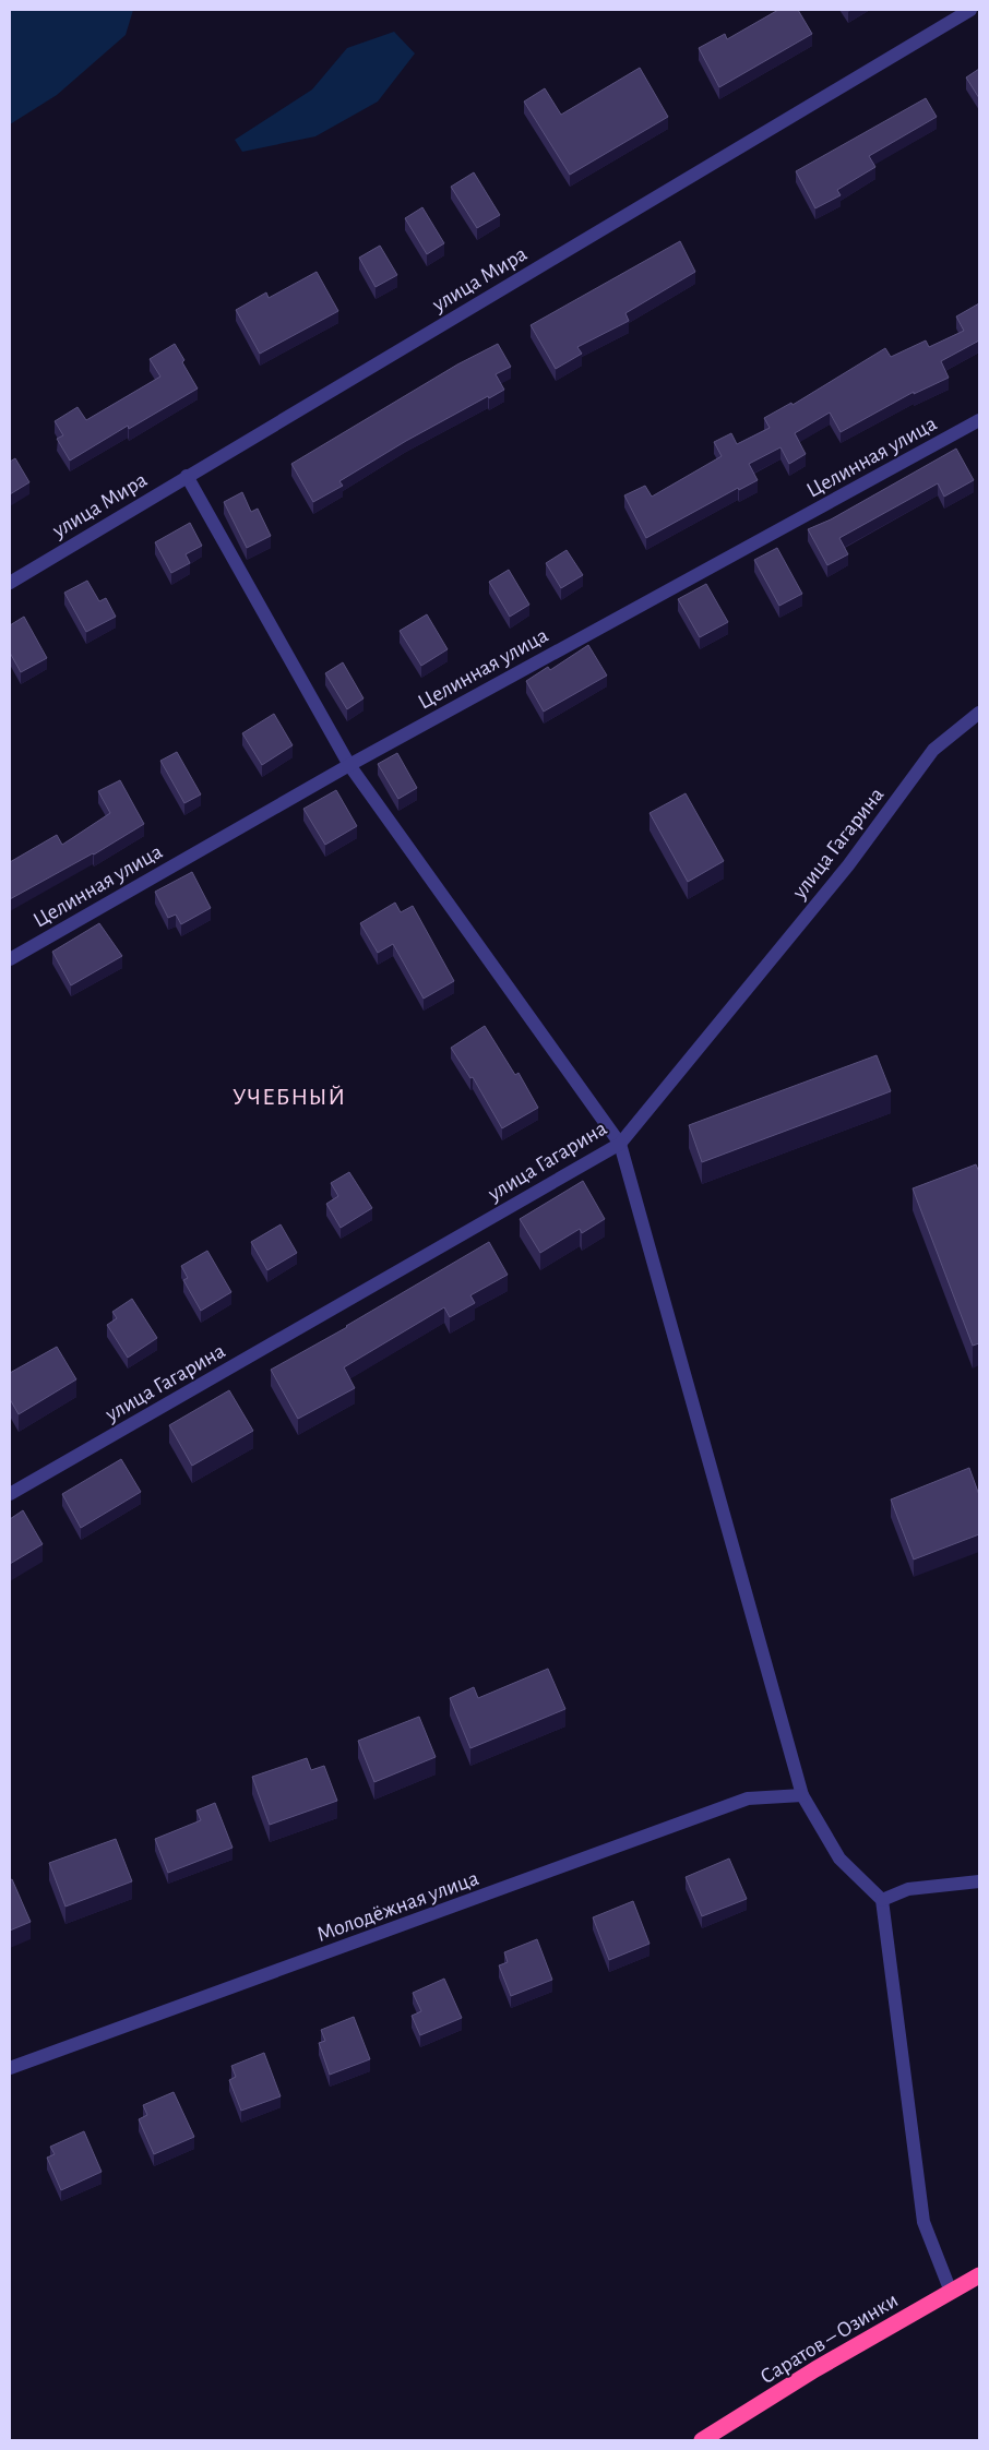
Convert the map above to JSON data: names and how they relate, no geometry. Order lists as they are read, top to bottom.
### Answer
{
  "streets": {
    "highway": ["Саратов – Озинки"],
    "street": [
      "улица Мира",
      "Целинная улица",
      "улица Гагарина",
      "Молодёжная улица"
    ]
  },
  "districts": ["УЧЕБНЫЙ"]
}
